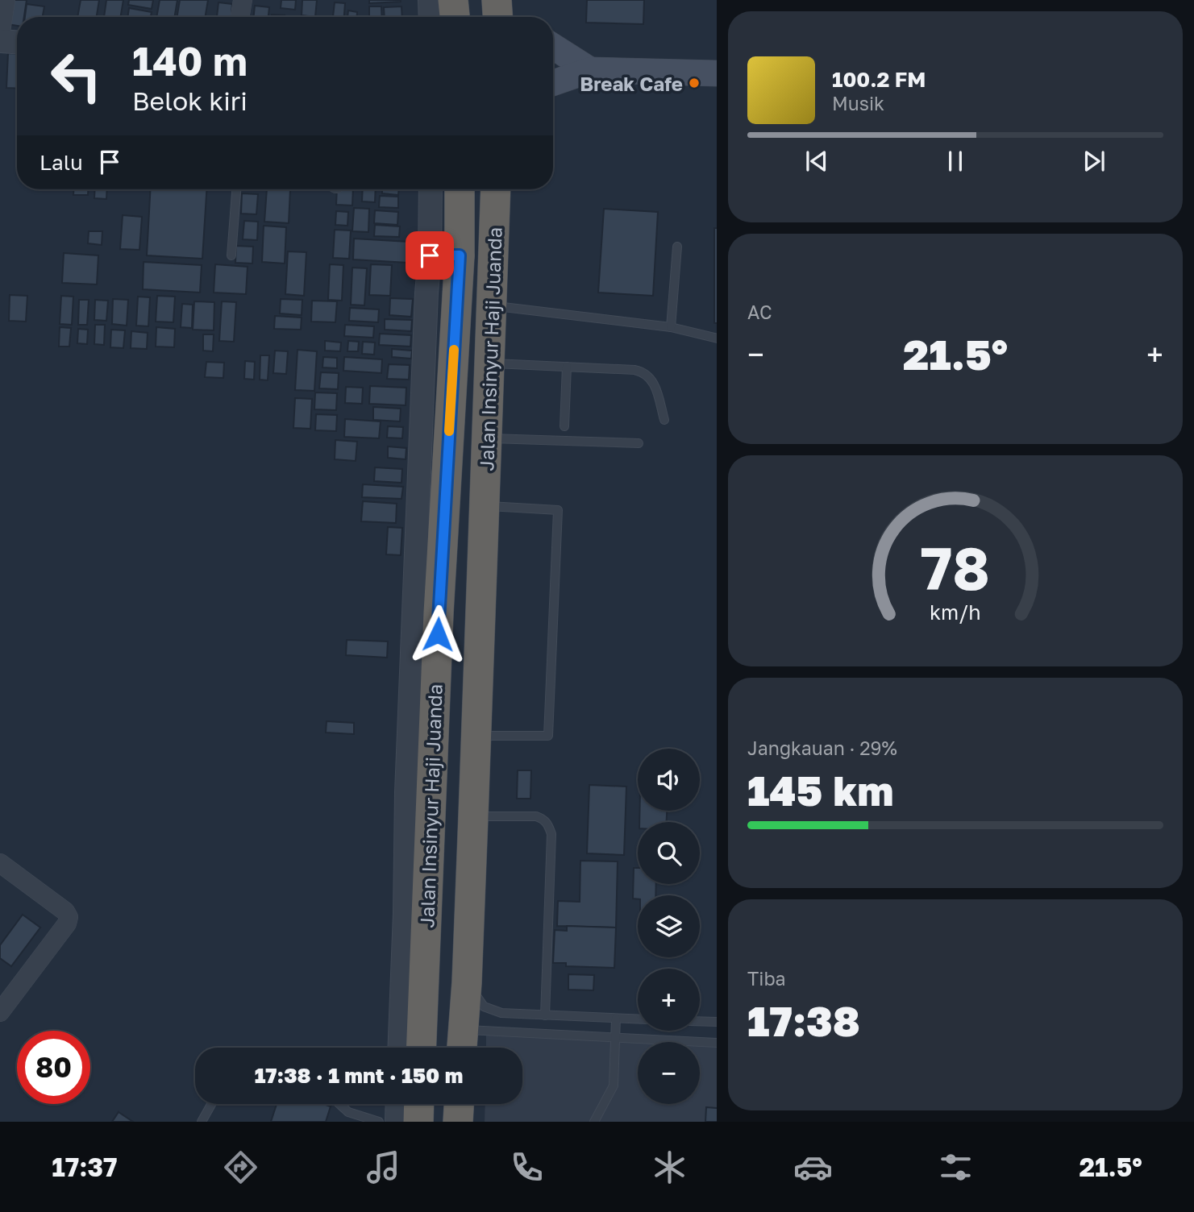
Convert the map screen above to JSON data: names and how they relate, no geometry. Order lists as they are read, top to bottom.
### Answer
{
  "streets": {
    "highway": ["Jalan Insinyur Haji Juanda"]
  },
  "places": ["Break Cafe"],
  "page": {
    "turn": ["140 m", "Belok kiri"],
    "song": ["100.2 FM", "Musik"],
    "then": "Lalu",
    "tile": [
      "AC",
      ["Jangkauan · 29%", "145 km"],
      ["Tiba", "17:38"]
    ],
    "heat": ["−", "21.5°", "+"],
    "map_buttons": ["+", "−"],
    "limit": "80",
    "trip": "17:38 · 1 mnt · 150 m",
    "tabs": ["17:37", "21.5°"],
    "gauge": ["78", "km/h"]
  }
}
